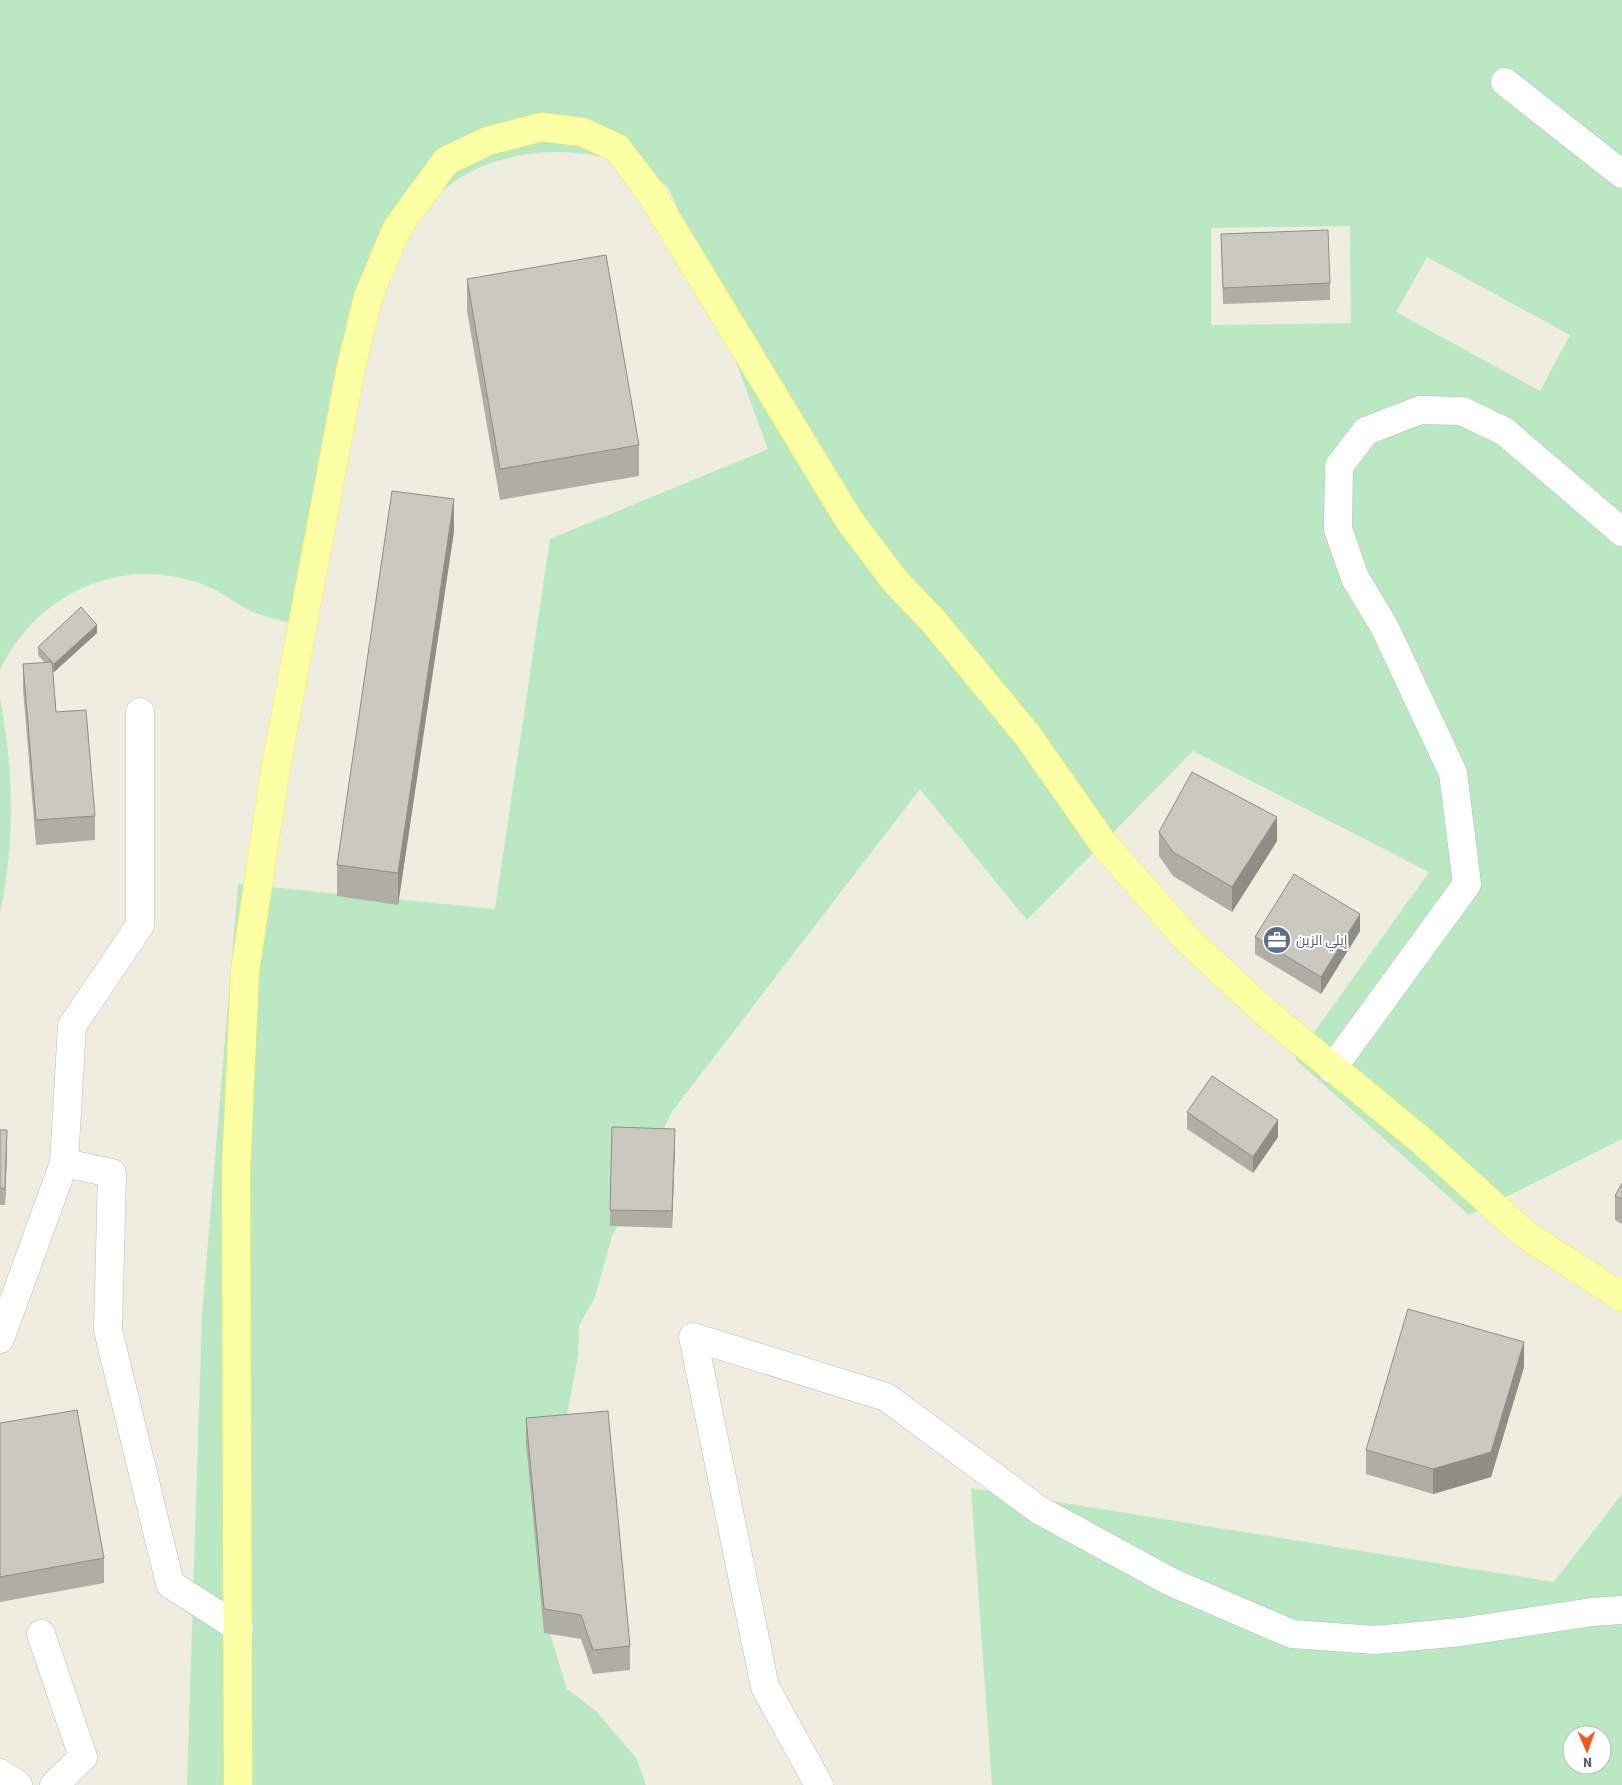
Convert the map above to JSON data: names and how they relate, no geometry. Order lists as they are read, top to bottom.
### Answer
{
  "places": {
    "office": ["إيلي الزين"]
  },
  "north": "bottom"
}
